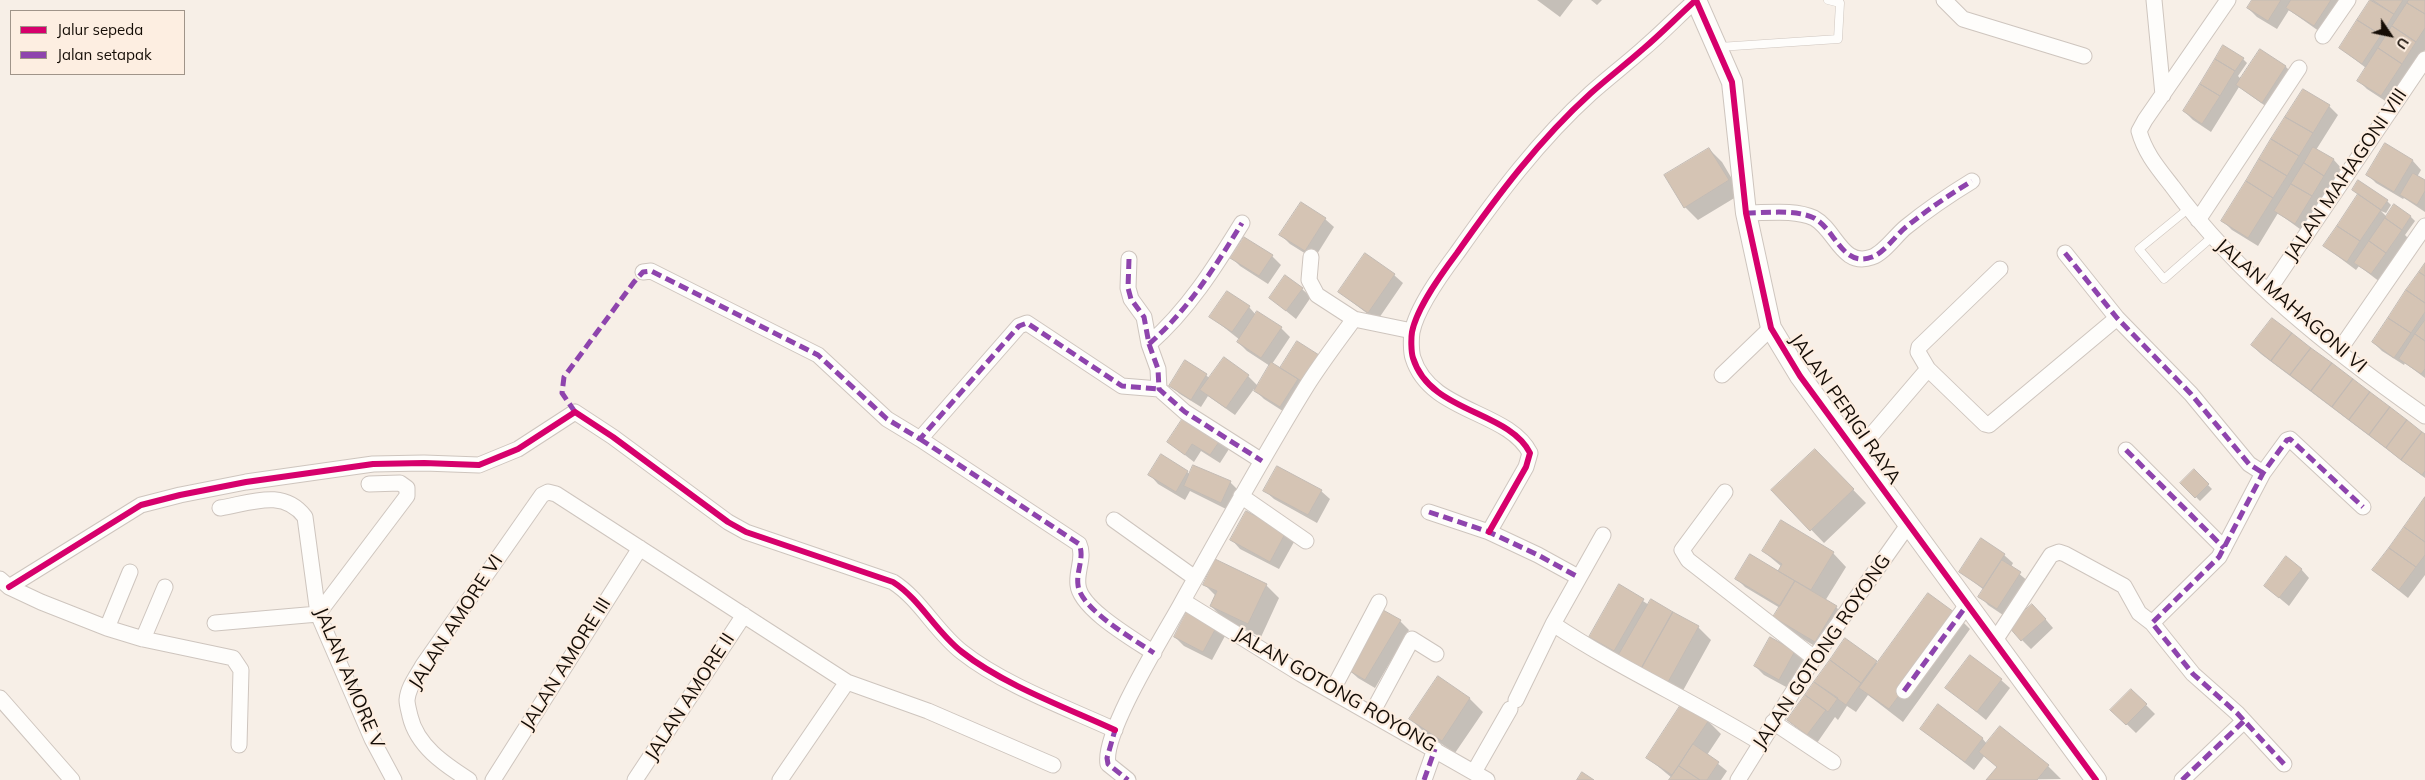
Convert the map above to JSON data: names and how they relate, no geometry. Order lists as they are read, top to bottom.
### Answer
{
  "streets": {
    "street": [
      "JALAN MAHAGONI VIII",
      "JALAN MAHAGONI VI",
      "JALAN PERIGI RAYA",
      "JALAN AMORE VI",
      "JALAN GOTONG ROYONG",
      "JALAN AMORE III",
      "JALAN AMORE V",
      "JALAN AMORE II"
    ]
  },
  "crossings": [
    ["JALAN MAHAGONI VIII", "JALAN MAHAGONI VI"],
    ["JALAN PERIGI RAYA", "JALAN GOTONG ROYONG"],
    ["JALAN AMORE VI", "JALAN AMORE III"]
  ],
  "legend": ["Jalur sepeda", "Jalan setapak"],
  "north": "bottom right"
}
